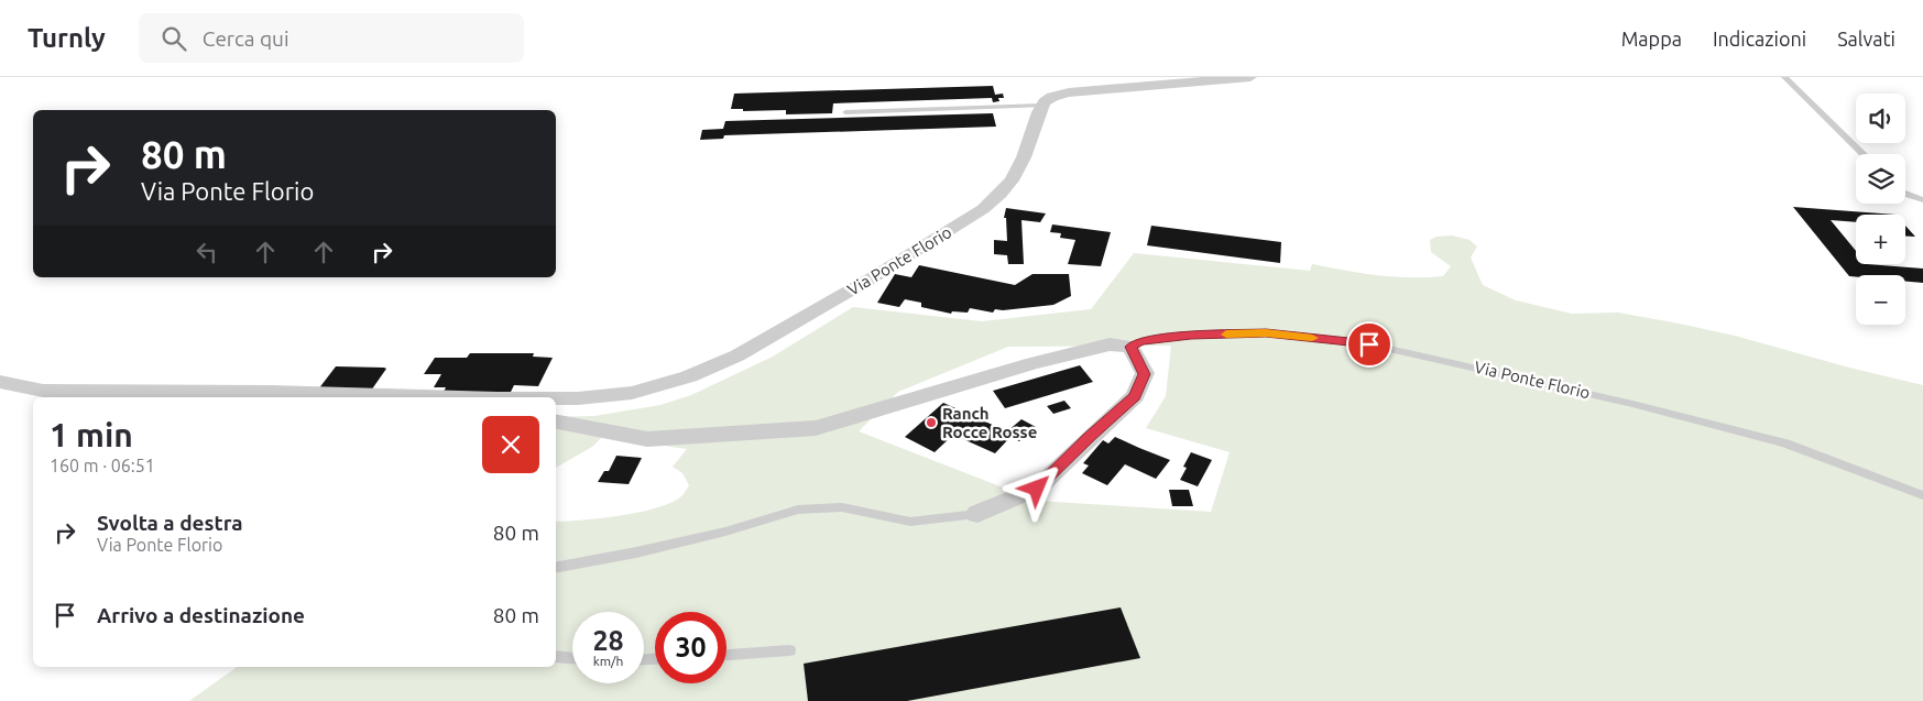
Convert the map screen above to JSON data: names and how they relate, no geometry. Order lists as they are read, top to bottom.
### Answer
{
  "streets": {
    "street": ["Via Ponte Florio"]
  },
  "places": ["Ranch Rocce Rosse"],
  "page": {
    "header": "Turnly",
    "search": "Cerca qui",
    "nav": ["Mappa", "Indicazioni", "Salvati"],
    "map_buttons": ["+", "−"],
    "turn": ["80 m", "Via Ponte Florio"],
    "heading": ["1 min", "160 m · 06:51"],
    "list": [
      {
        "name": "Svolta a destra",
        "note": "Via Ponte Florio",
        "value": "80 m"
      },
      {
        "name": "Arrivo a destinazione",
        "value": "80 m"
      }
    ],
    "speed": "28 km/h",
    "limit": "30"
  }
}
